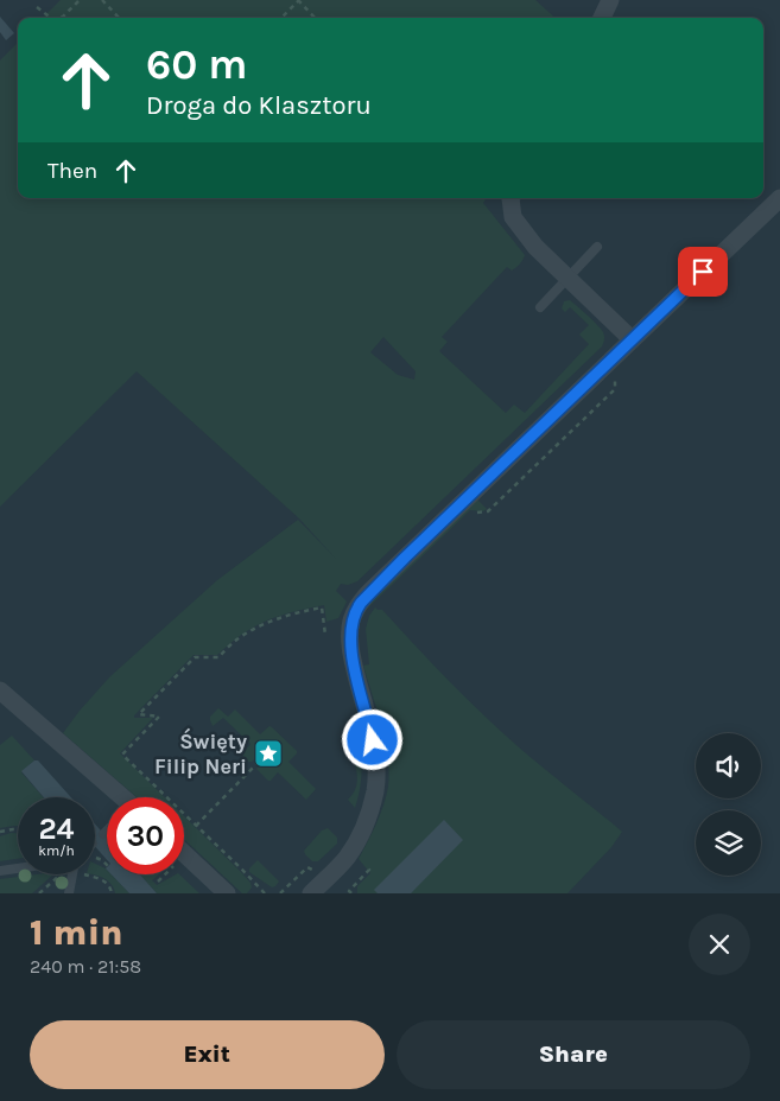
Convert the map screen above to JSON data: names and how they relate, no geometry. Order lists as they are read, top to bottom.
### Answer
{
  "places": {
    "place": ["Święty Filip Neri"]
  },
  "page": {
    "turn": ["60 m", "Droga do Klasztoru"],
    "then": "Then",
    "speed": "24 km/h",
    "limit": "30",
    "heading": ["1 min", "240 m · 21:58"],
    "buttons": ["Exit", "Share"]
  }
}
